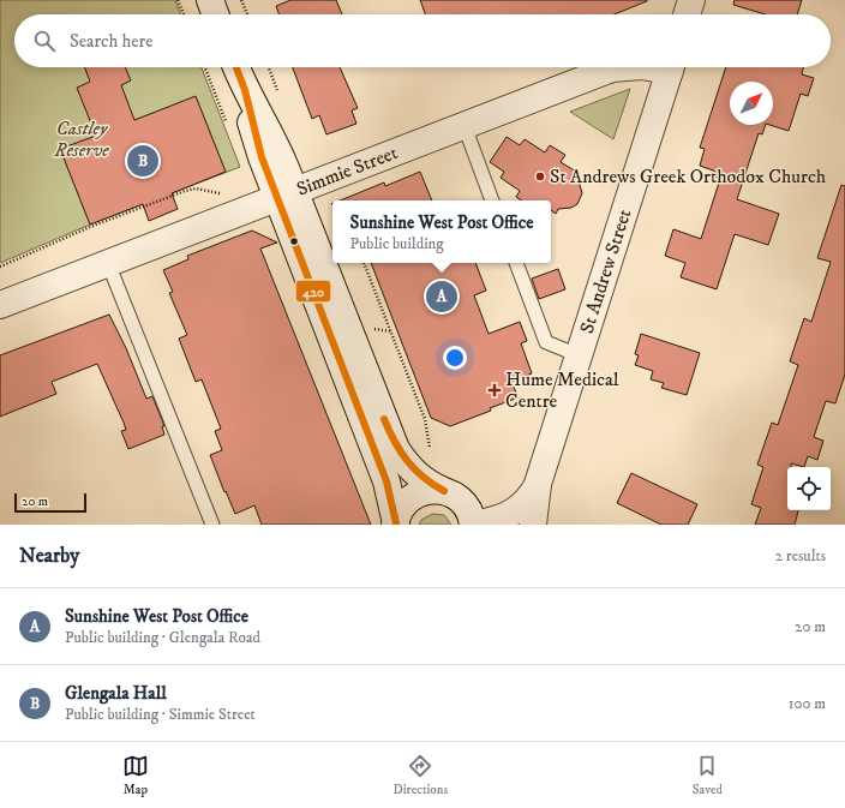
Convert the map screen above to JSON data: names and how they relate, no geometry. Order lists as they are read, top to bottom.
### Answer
{
  "streets": {
    "street": ["Simmie Street", "St Andrew Street"]
  },
  "parks": ["Castley Reserve"],
  "places": {
    "other": ["St Andrews Greek Orthodox Church"],
    "health": ["Hume Medical Centre"]
  },
  "lines": ["transit line 420"],
  "scale_bar": "20 m",
  "north": "top right",
  "page": {
    "search": "Search here",
    "pins": ["B", "A"],
    "popup": ["Sunshine West Post Office", "Public building"],
    "scale": "20 m",
    "heading": ["Nearby", "2 results"],
    "list": [
      {
        "mark": "A",
        "name": "Sunshine West Post Office",
        "note": "Public building · Glengala Road",
        "value": "20 m"
      },
      {
        "mark": "B",
        "name": "Glengala Hall",
        "note": "Public building · Simmie Street",
        "value": "100 m"
      }
    ],
    "nav": ["Map", "Directions", "Saved"]
  }
}
